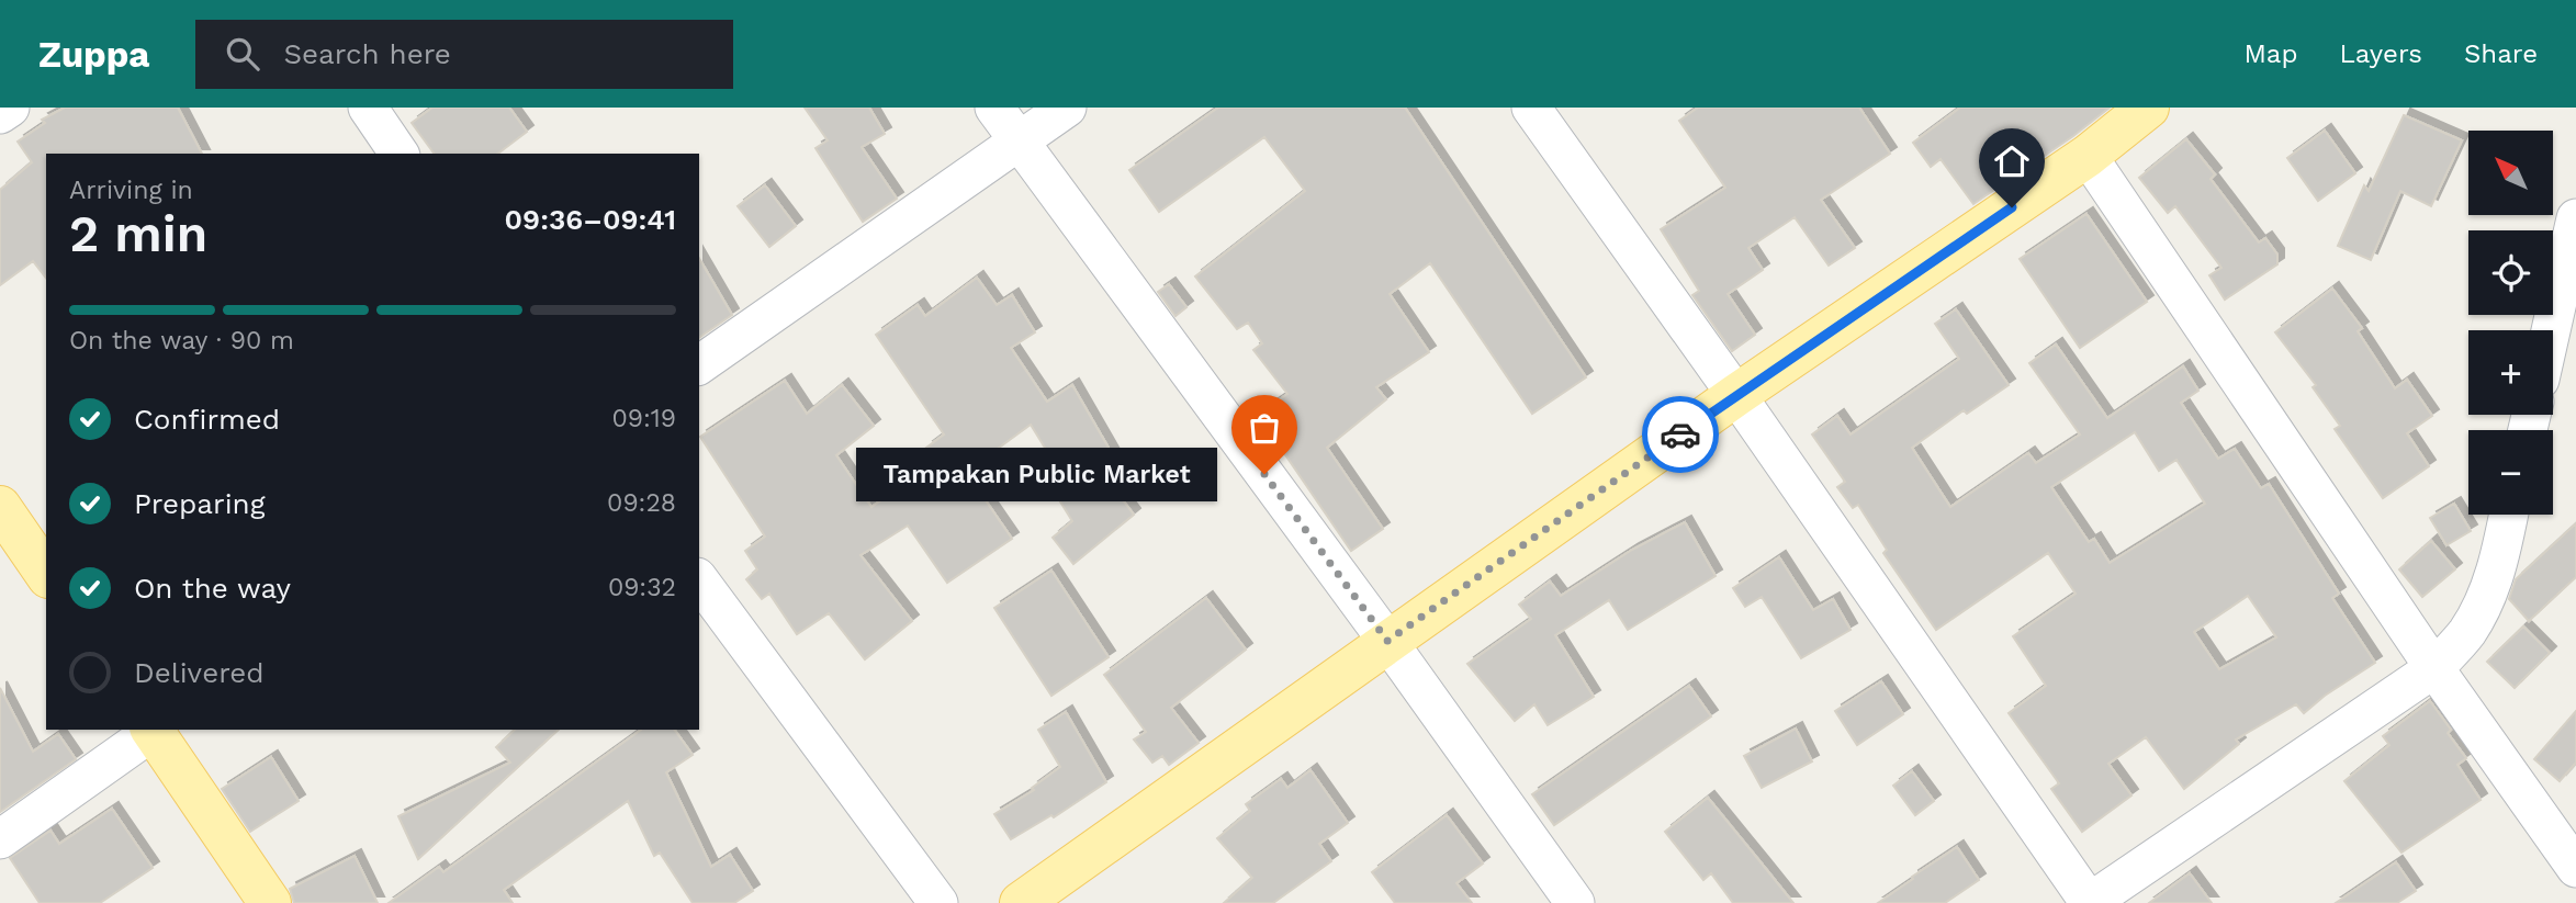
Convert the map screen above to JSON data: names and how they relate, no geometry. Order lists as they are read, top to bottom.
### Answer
{
  "places": ["Tampakan Public Market"],
  "north": "top left",
  "page": {
    "header": "Zuppa",
    "search": "Search here",
    "nav": ["Map", "Layers", "Share"],
    "map_buttons": ["+", "−"],
    "heading": ["2 min", "Arriving in", "09:36–09:41"],
    "bar": "On the way · 90 m",
    "list": [
      ["Confirmed", "09:19"],
      ["Preparing", "09:28"],
      ["On the way", "09:32"],
      "Delivered"
    ],
    "bubble": "Tampakan Public Market"
  }
}
